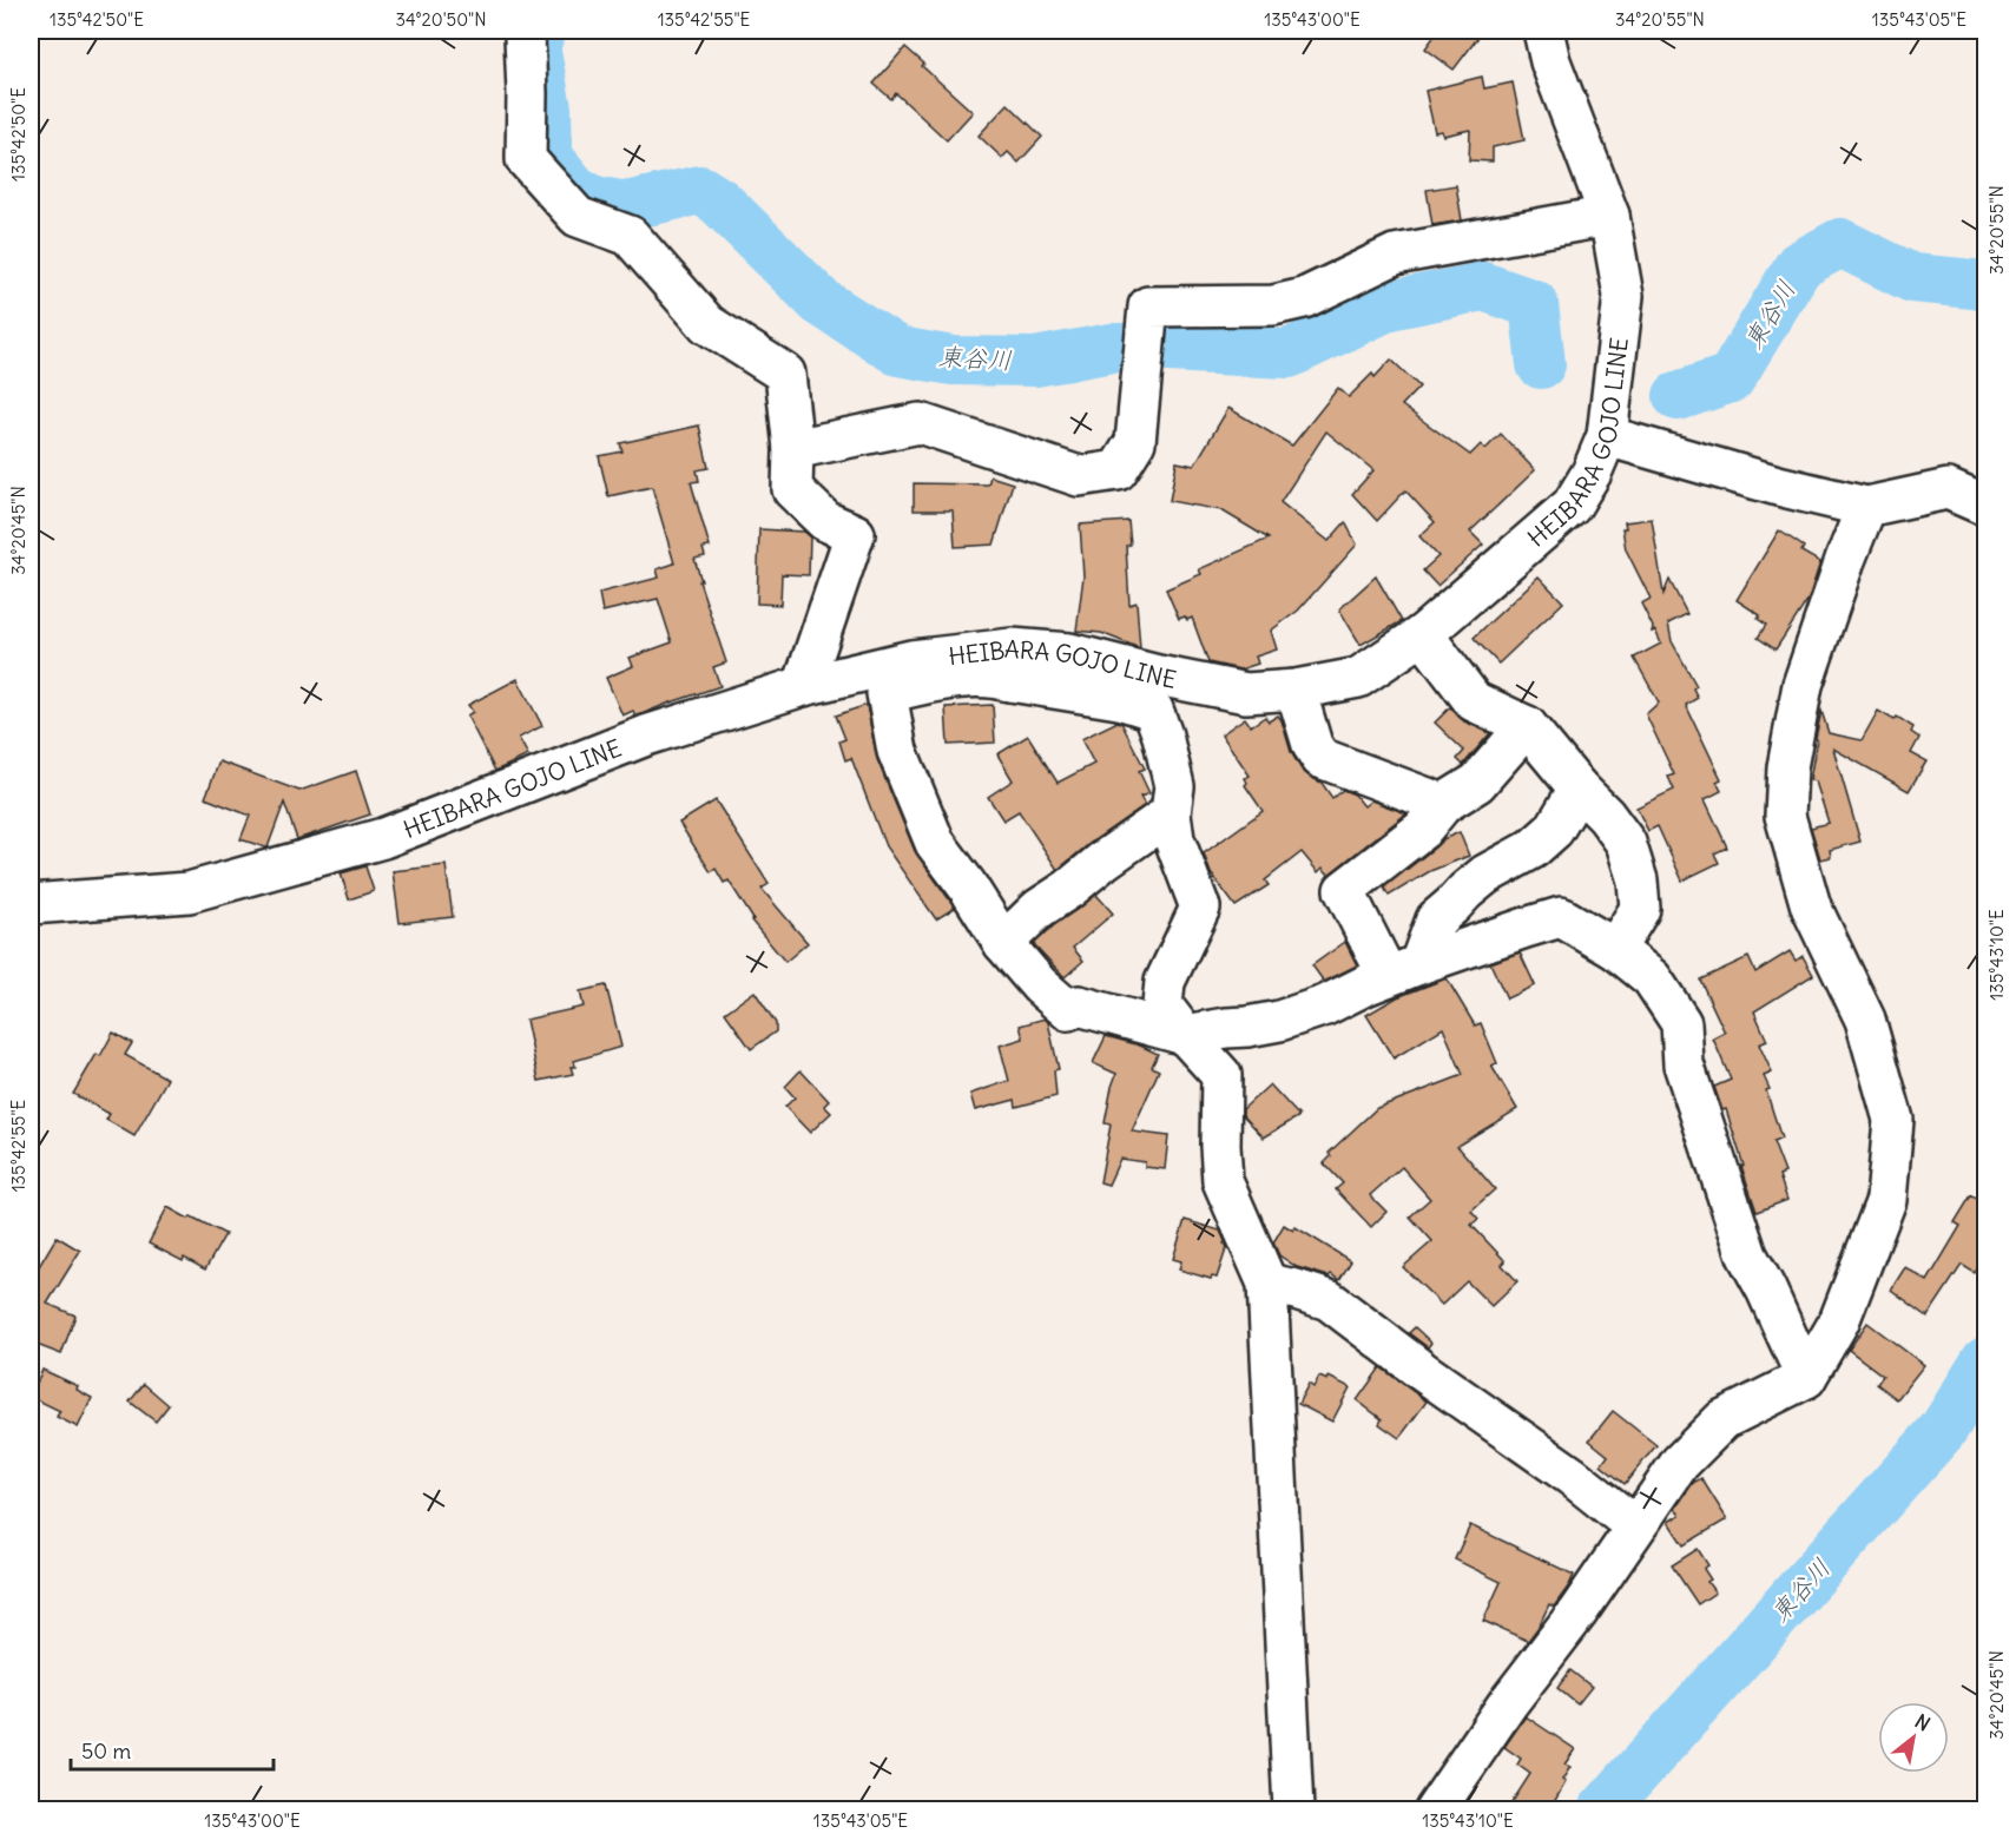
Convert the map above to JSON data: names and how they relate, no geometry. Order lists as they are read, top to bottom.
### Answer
{
  "streets": {
    "street": ["HEIBARA GOJO LINE"]
  },
  "water": ["東谷川"],
  "scale_bar": "50 m",
  "north": "top right",
  "coordinates": [
    "135°42'50\"E",
    "34°20'50\"N",
    "135°42'55\"E",
    "135°43'00\"E",
    "34°20'55\"N",
    "135°43'05\"E",
    "34°20'45\"N",
    "135°43'10\"E"
  ]
}
